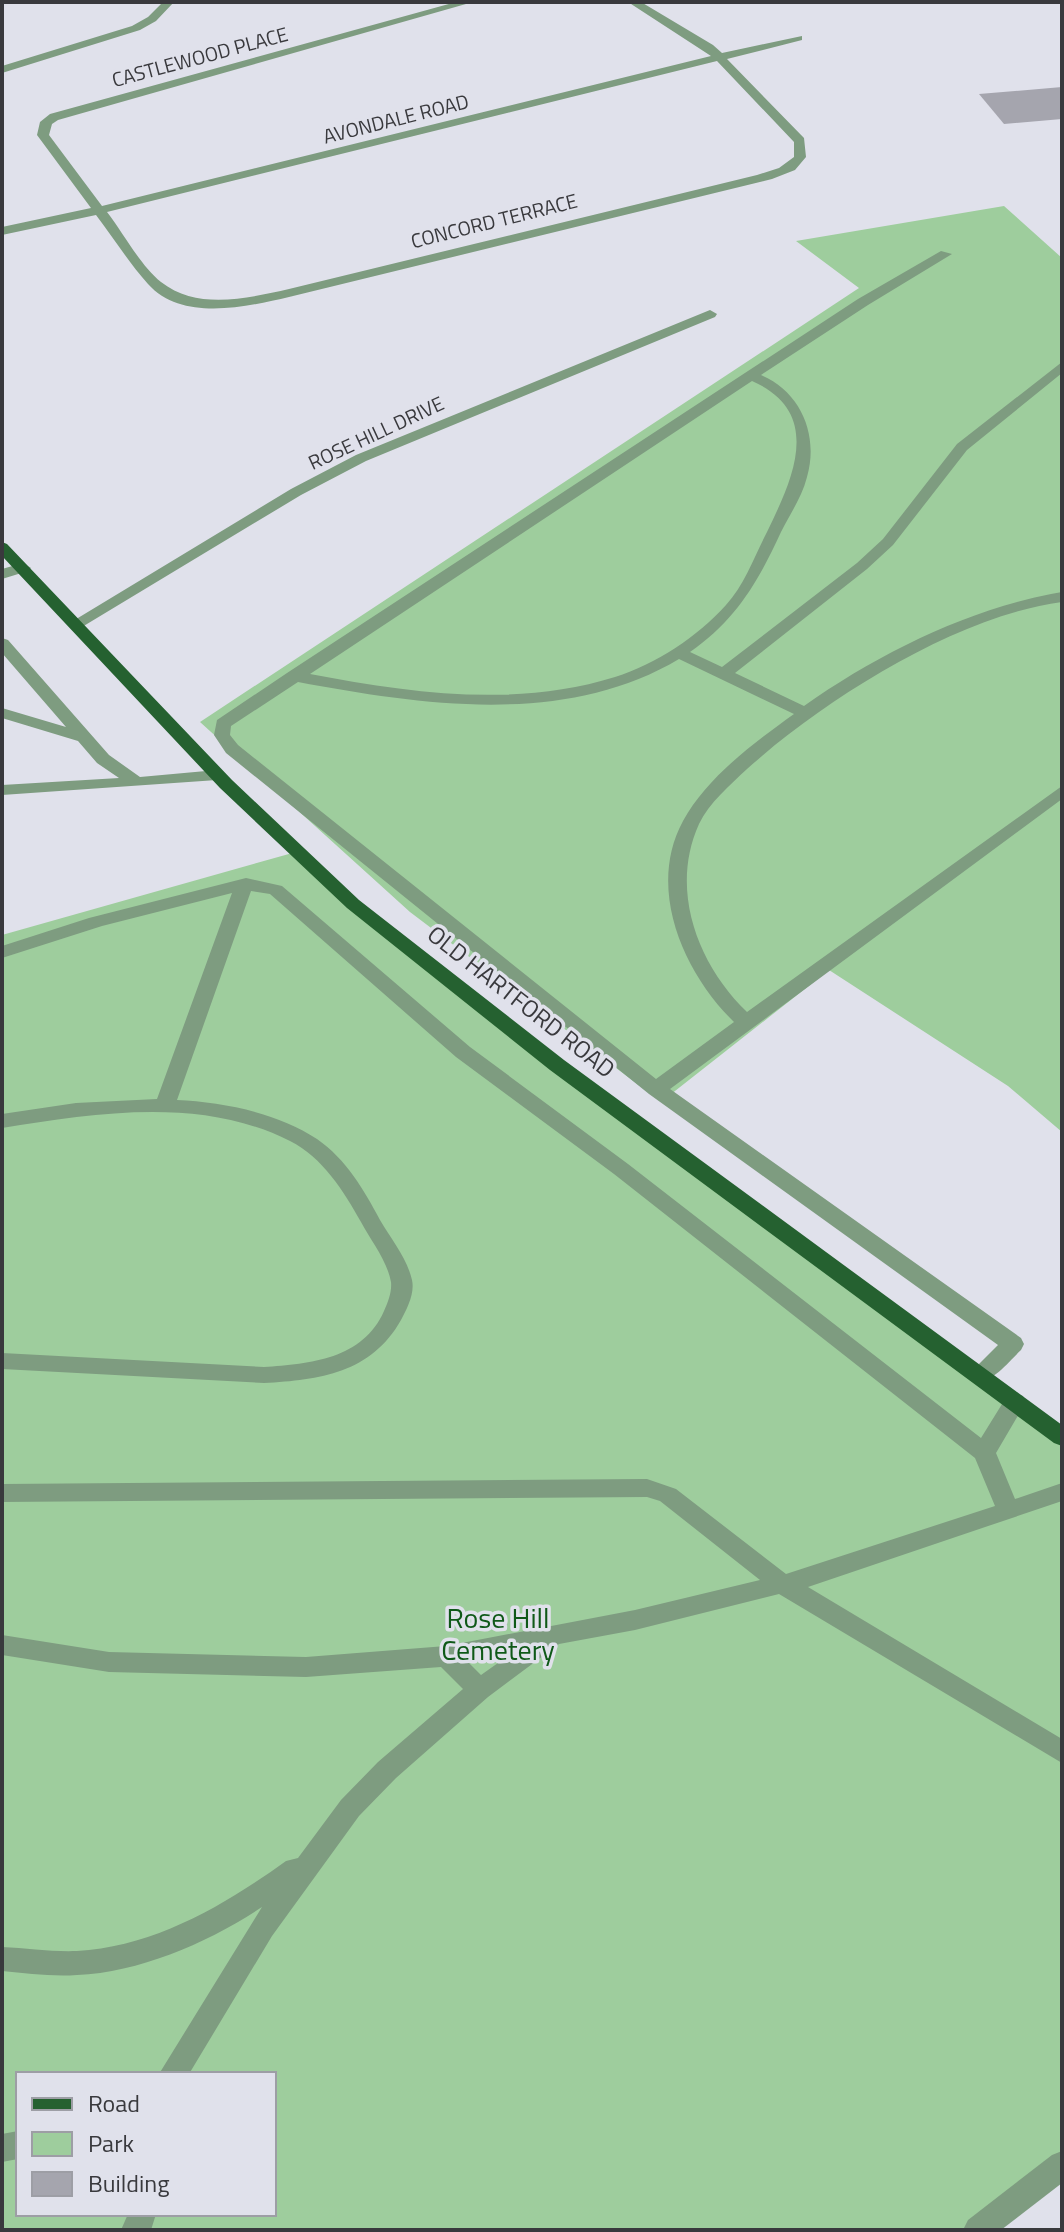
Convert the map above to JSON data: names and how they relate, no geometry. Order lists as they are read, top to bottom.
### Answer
{
  "streets": {
    "main road": ["OLD HARTFORD ROAD"],
    "street": [
      "CASTLEWOOD PLACE",
      "AVONDALE ROAD",
      "CONCORD TERRACE",
      "ROSE HILL DRIVE"
    ]
  },
  "crossings": [
    ["CASTLEWOOD PLACE", "AVONDALE ROAD"],
    ["CASTLEWOOD PLACE", "CONCORD TERRACE"],
    ["AVONDALE ROAD", "CONCORD TERRACE"],
    ["ROSE HILL DRIVE", "OLD HARTFORD ROAD"]
  ],
  "parks": ["Rose Hill Cemetery"],
  "legend": ["Road", "Park", "Building"]
}
